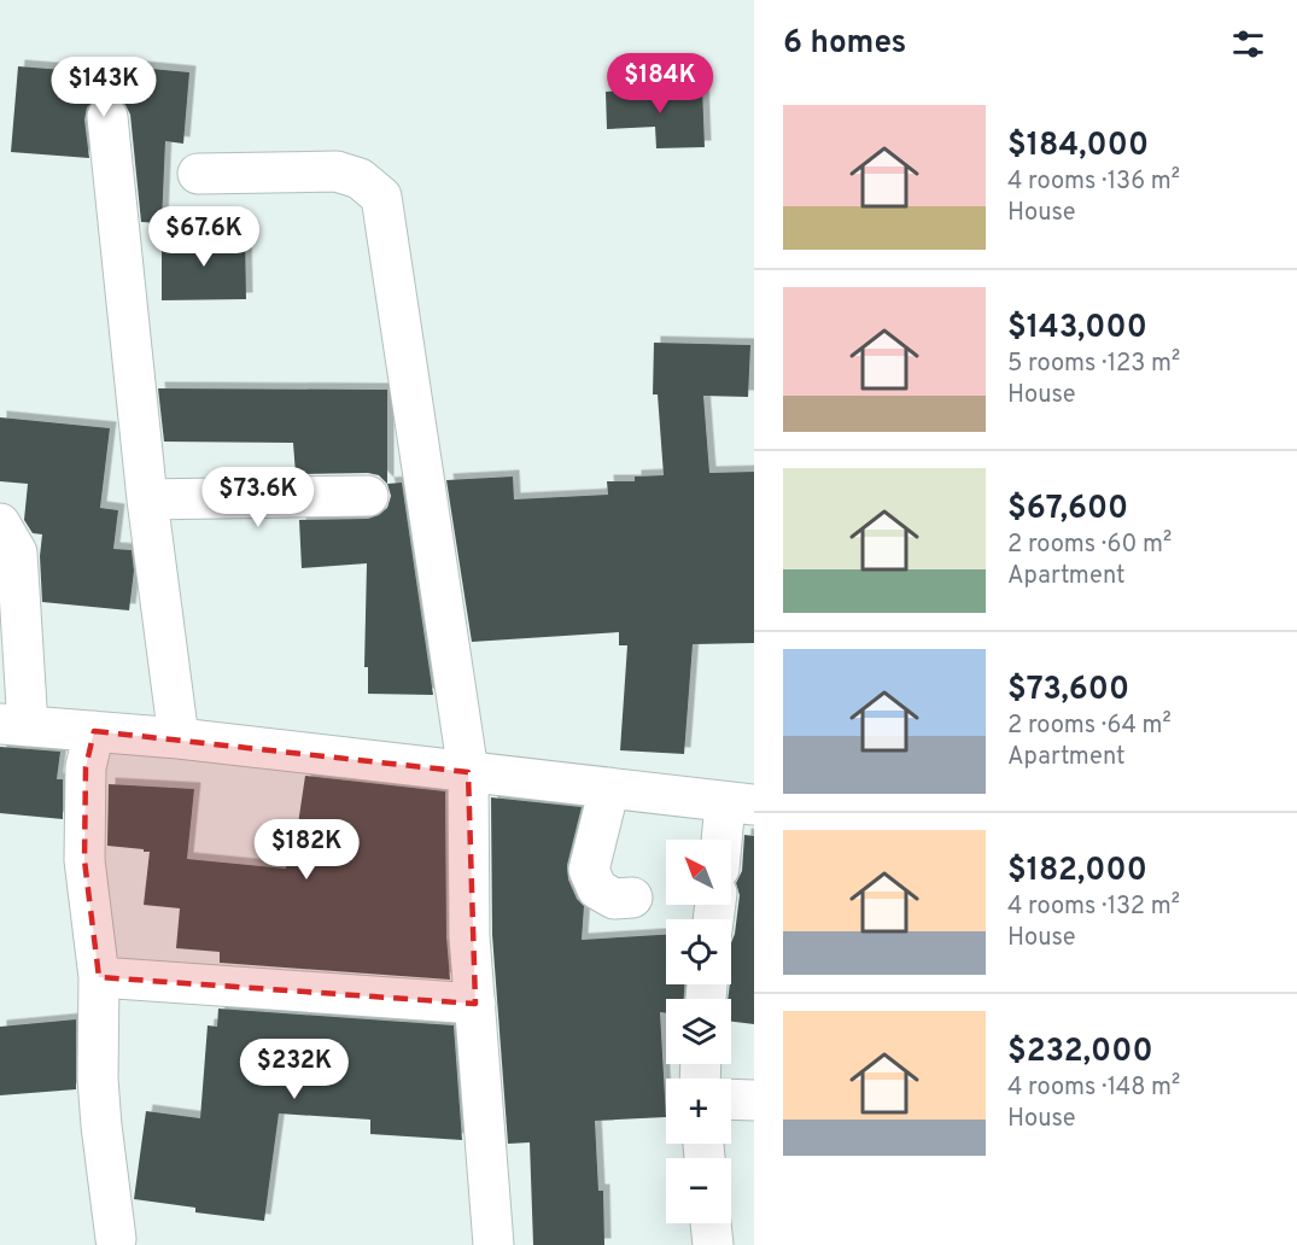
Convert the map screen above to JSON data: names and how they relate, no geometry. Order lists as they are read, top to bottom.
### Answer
{
  "north": "top left",
  "page": {
    "heading": "6 homes",
    "price": [
      "$184K",
      "$143K",
      "$67.6K",
      "$73.6K",
      "$182K",
      "$232K"
    ],
    "list": [
      {
        "name": "$184,000",
        "note": "4 rooms · 136 m² · House"
      },
      {
        "name": "$143,000",
        "note": "5 rooms · 123 m² · House"
      },
      {
        "name": "$67,600",
        "note": "2 rooms · 60 m² · Apartment"
      },
      {
        "name": "$73,600",
        "note": "2 rooms · 64 m² · Apartment"
      },
      {
        "name": "$182,000",
        "note": "4 rooms · 132 m² · House"
      },
      {
        "name": "$232,000",
        "note": "4 rooms · 148 m² · House"
      }
    ],
    "map_buttons": ["+", "−"]
  }
}
